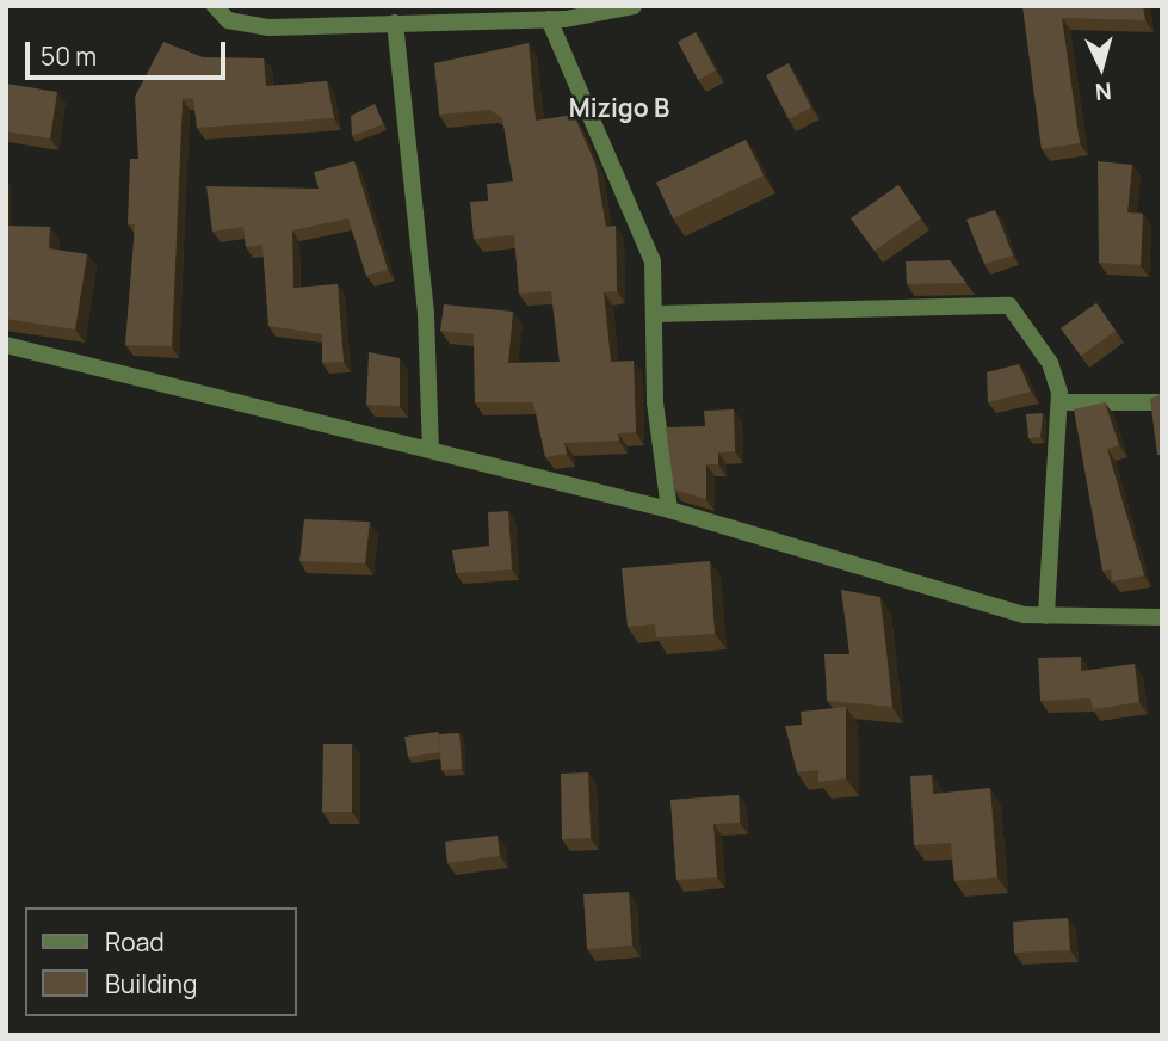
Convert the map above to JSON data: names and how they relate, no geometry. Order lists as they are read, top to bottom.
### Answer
{
  "districts": ["Mizigo B"],
  "legend": ["Road", "Building"],
  "scale_bar": "50 m",
  "north": "bottom"
}
